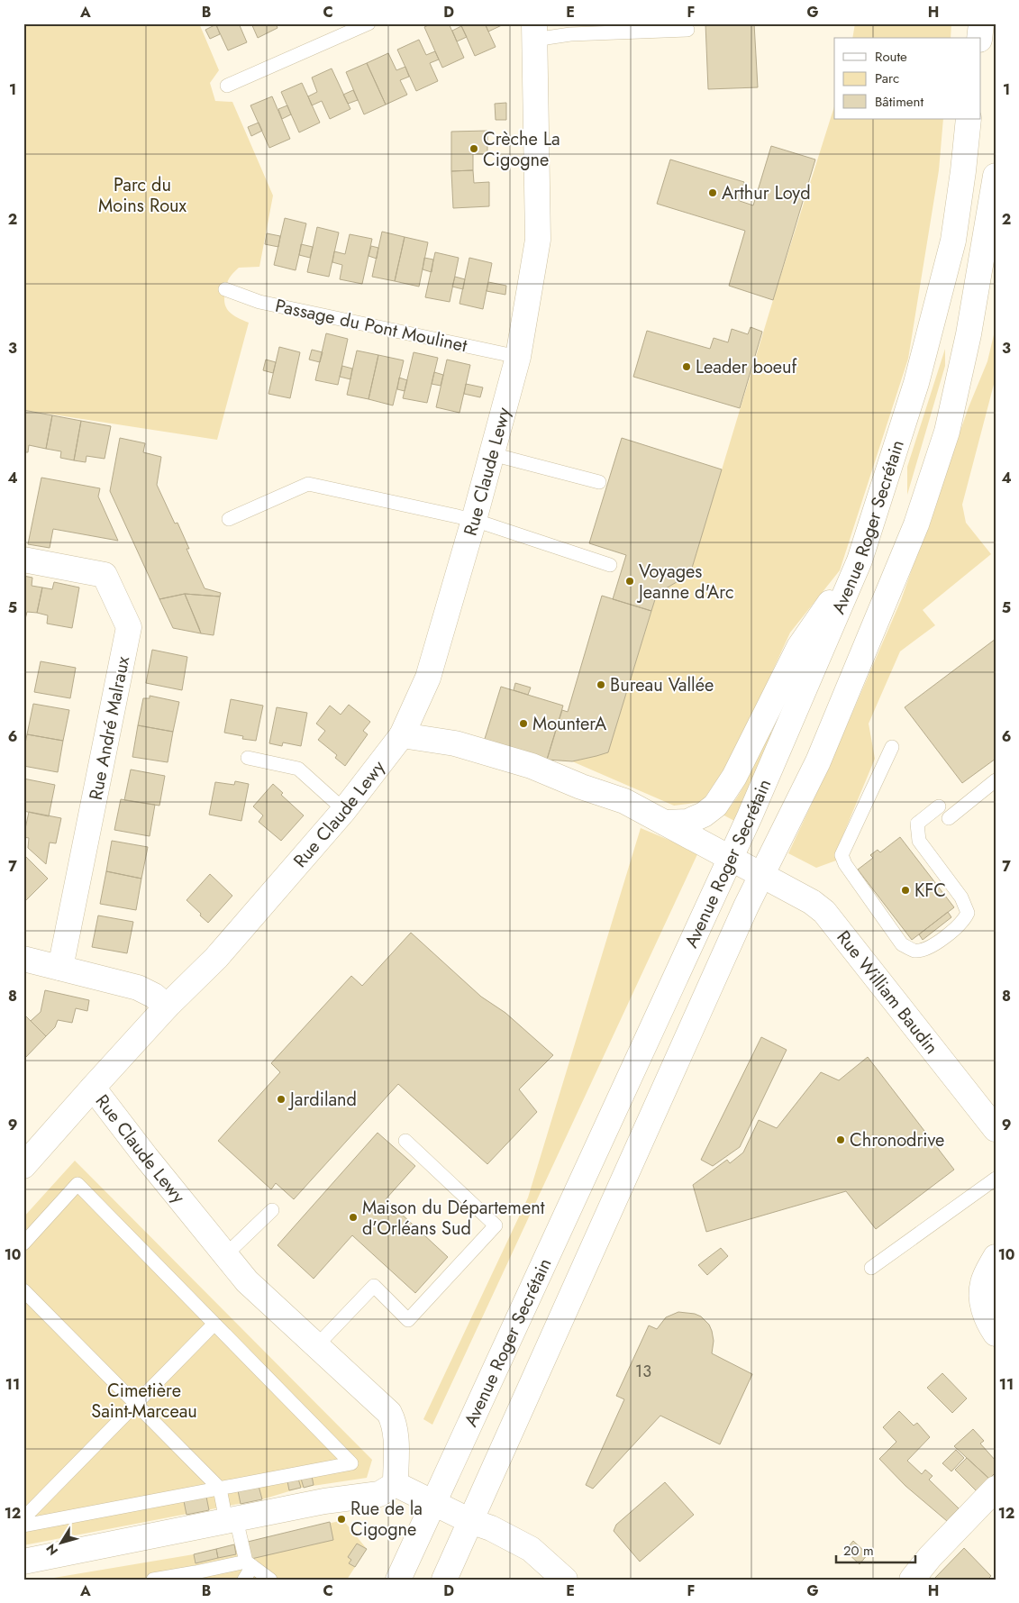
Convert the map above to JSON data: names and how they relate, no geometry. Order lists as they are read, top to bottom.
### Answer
{
  "streets": {
    "street": [
      "Rue Claude Lewy",
      "Avenue Roger Secrétain",
      "Rue André Malraux",
      "Rue William Baudin"
    ],
    "lane": ["Passage du Pont Moulinet"]
  },
  "crossings": [
    ["Passage du Pont Moulinet", "Rue Claude Lewy"],
    ["Rue Claude Lewy", "Rue William Baudin"],
    ["Avenue Roger Secrétain", "Rue William Baudin"]
  ],
  "parks": ["Parc du Moins Roux", "Cimetière Saint-Marceau"],
  "places": [
    "Crèche La Cigogne",
    "Arthur Loyd",
    "Leader boeuf",
    "Voyages Jeanne d'Arc",
    "Bureau Vallée",
    "MounterA",
    "KFC",
    "Jardiland",
    "Chronodrive",
    "Maison du Département d’Orléans Sud",
    "Rue de la Cigogne"
  ],
  "house_numbers": ["13"],
  "legend": ["Route", "Parc", "Bâtiment"],
  "scale_bar": "20 m",
  "north": "bottom left",
  "grid": {
    "columns": [
      "A",
      "B",
      "C",
      "D",
      "E",
      "F",
      "G",
      "H"
    ],
    "rows": [
      "1",
      "2",
      "3",
      "4",
      "5",
      "6",
      "7",
      "8",
      "9",
      "10",
      "11",
      "12"
    ]
  }
}
